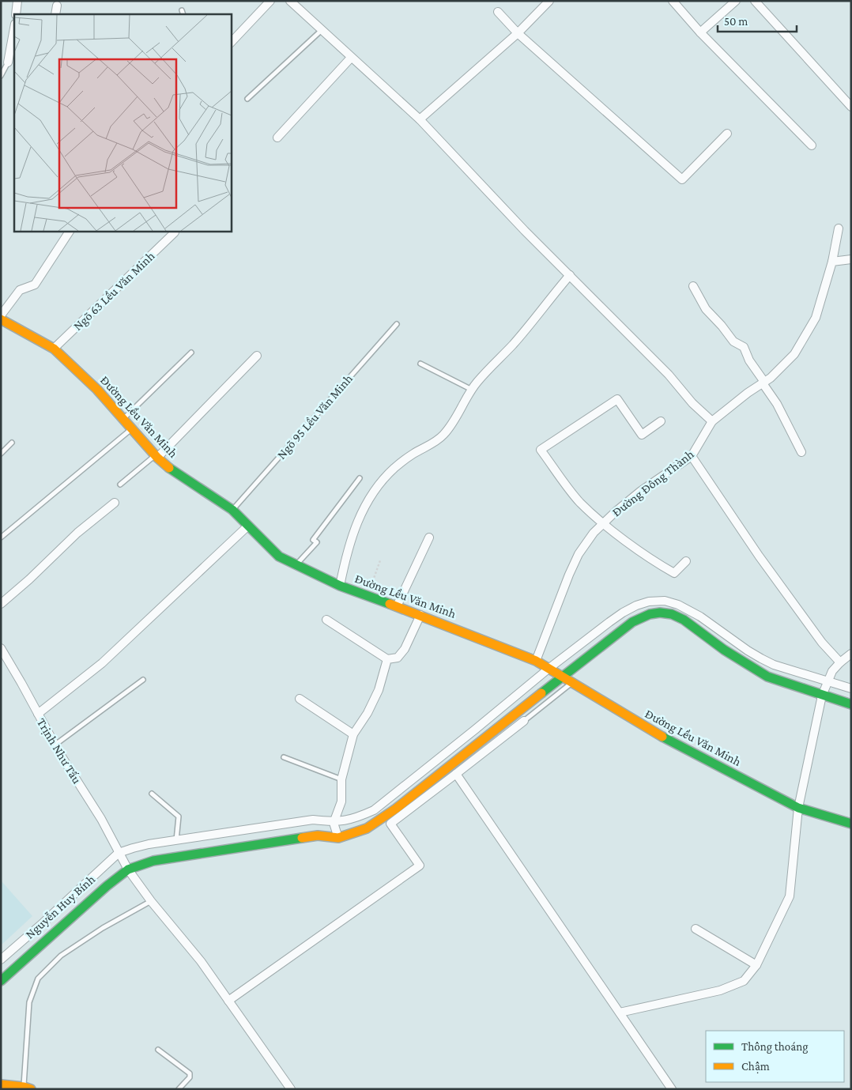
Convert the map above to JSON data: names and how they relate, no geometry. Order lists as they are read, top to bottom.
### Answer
{
  "streets": {
    "street": [
      "Ngõ 63 Lều Văn Minh",
      "Đường Lều Văn Minh",
      "Đường Đông Thành",
      "Trịnh Như Tấu",
      "Nguyễn Huy Bính"
    ],
    "lane": ["Ngõ 95 Lều Văn Minh"]
  },
  "crossings": [
    ["Ngõ 63 Lều Văn Minh", "Đường Lều Văn Minh"],
    ["Đường Lều Văn Minh", "Ngõ 95 Lều Văn Minh"],
    ["Đường Lều Văn Minh", "Đường Đông Thành"],
    ["Trịnh Như Tấu", "Nguyễn Huy Bính"]
  ],
  "legend": ["Thông thoáng", "Chậm"],
  "scale_bar": "50 m"
}
